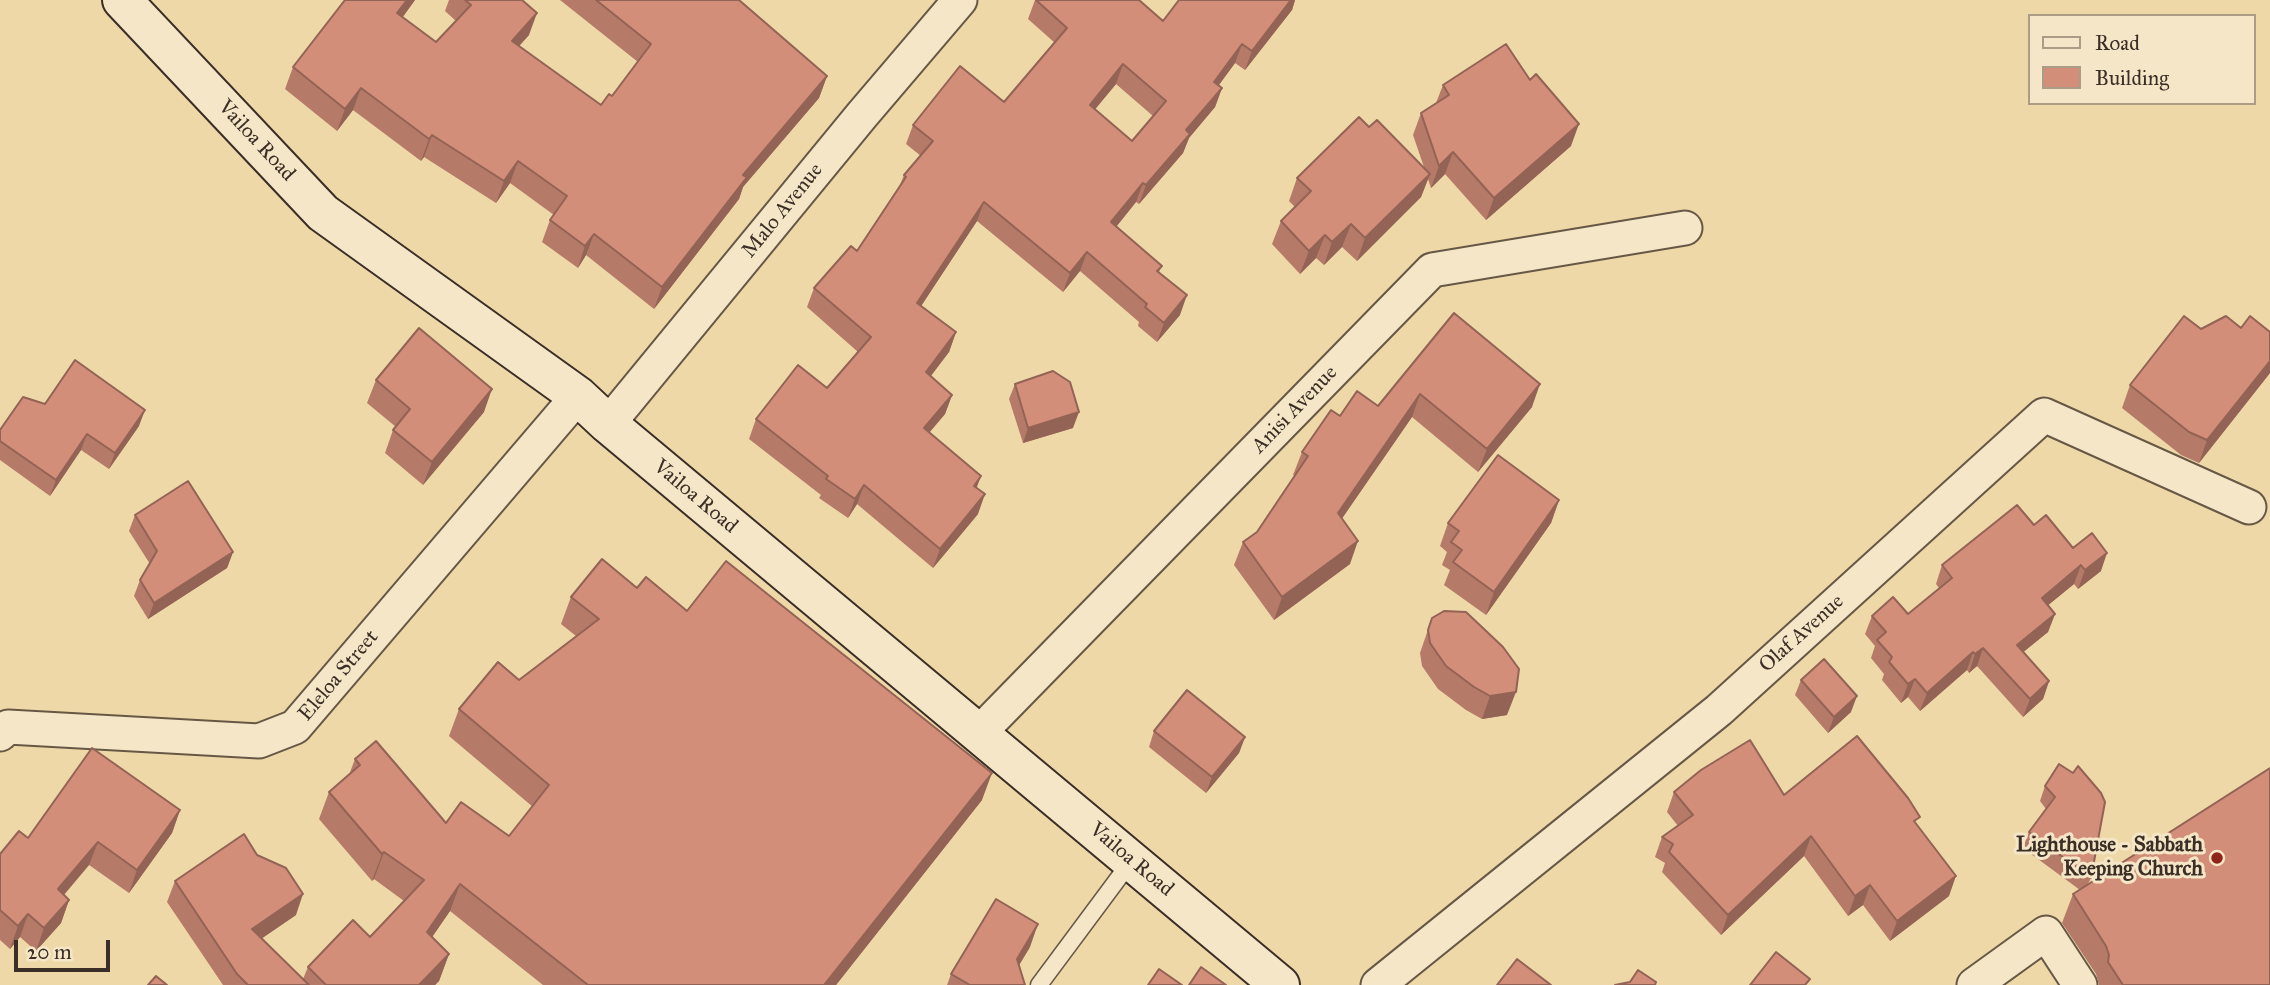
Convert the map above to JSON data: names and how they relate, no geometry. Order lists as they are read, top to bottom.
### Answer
{
  "streets": {
    "main road": ["Vailoa Road"],
    "street": [
      "Malo Avenue",
      "Anisi Avenue",
      "Olaf Avenue",
      "Eleloa Street"
    ]
  },
  "crossings": [
    ["Vailoa Road", "Malo Avenue"],
    ["Vailoa Road", "Anisi Avenue"],
    ["Vailoa Road", "Eleloa Street"]
  ],
  "places": ["Lighthouse - Sabbath Keeping Church"],
  "legend": ["Road", "Building"],
  "scale_bar": "20 m"
}
